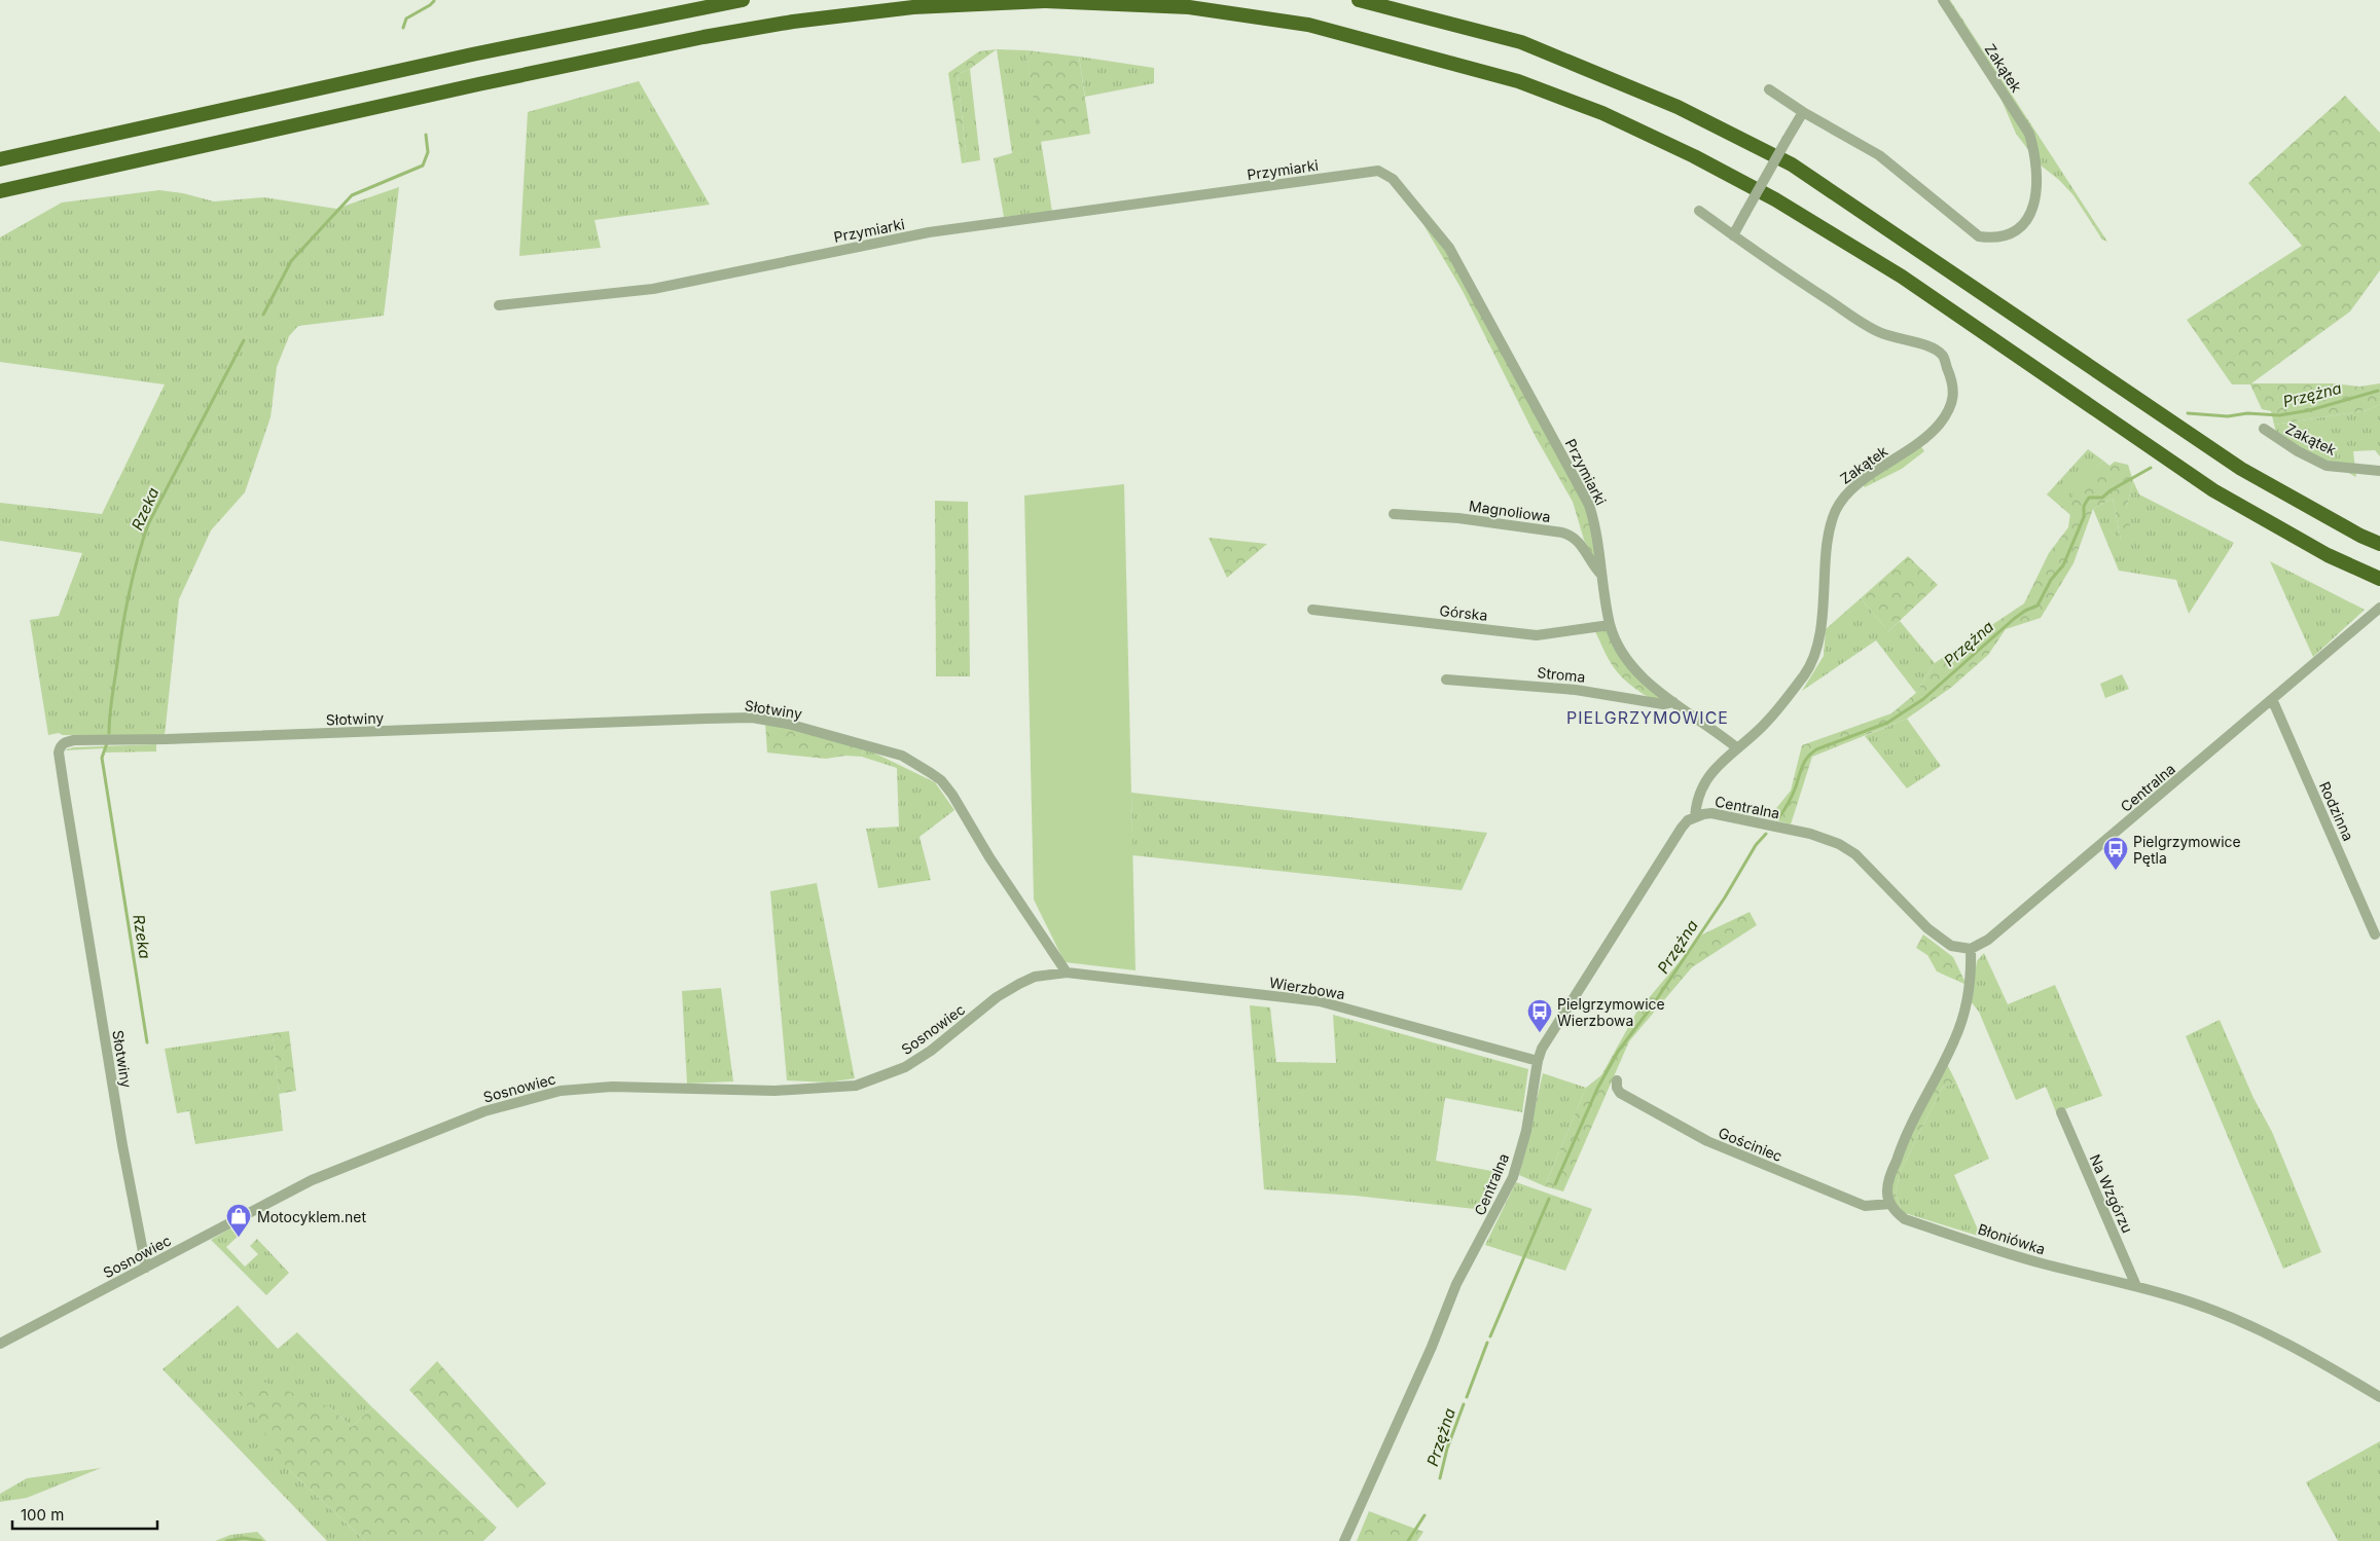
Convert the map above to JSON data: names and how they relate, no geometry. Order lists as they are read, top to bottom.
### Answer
{
  "streets": {
    "street": [
      "Zakątek",
      "Przymiarki",
      "Magnoliowa",
      "Górska",
      "Stroma",
      "Słotwiny",
      "Centralna",
      "Rodzinna",
      "Wierzbowa",
      "Sosnowiec",
      "Gościniec",
      "Na Wzgórzu",
      "Błoniówka"
    ]
  },
  "crossings": [
    ["Zakątek", "Przymiarki"],
    ["Zakątek", "Centralna"],
    ["Przymiarki", "Magnoliowa"],
    ["Przymiarki", "Górska"],
    ["Przymiarki", "Stroma"],
    ["Słotwiny", "Wierzbowa"],
    ["Słotwiny", "Sosnowiec"],
    ["Centralna", "Rodzinna"],
    ["Centralna", "Wierzbowa"],
    ["Wierzbowa", "Sosnowiec"],
    ["Gościniec", "Błoniówka"],
    ["Na Wzgórzu", "Błoniówka"]
  ],
  "districts": ["PIELGRZYMOWICE"],
  "water": ["Przężna", "Rzeka"],
  "places": {
    "bus stop": ["Pielgrzymowice Pętla", "Pielgrzymowice Wierzbowa"],
    "shop": ["Motocyklem.net"]
  },
  "scale_bar": "100 m"
}
